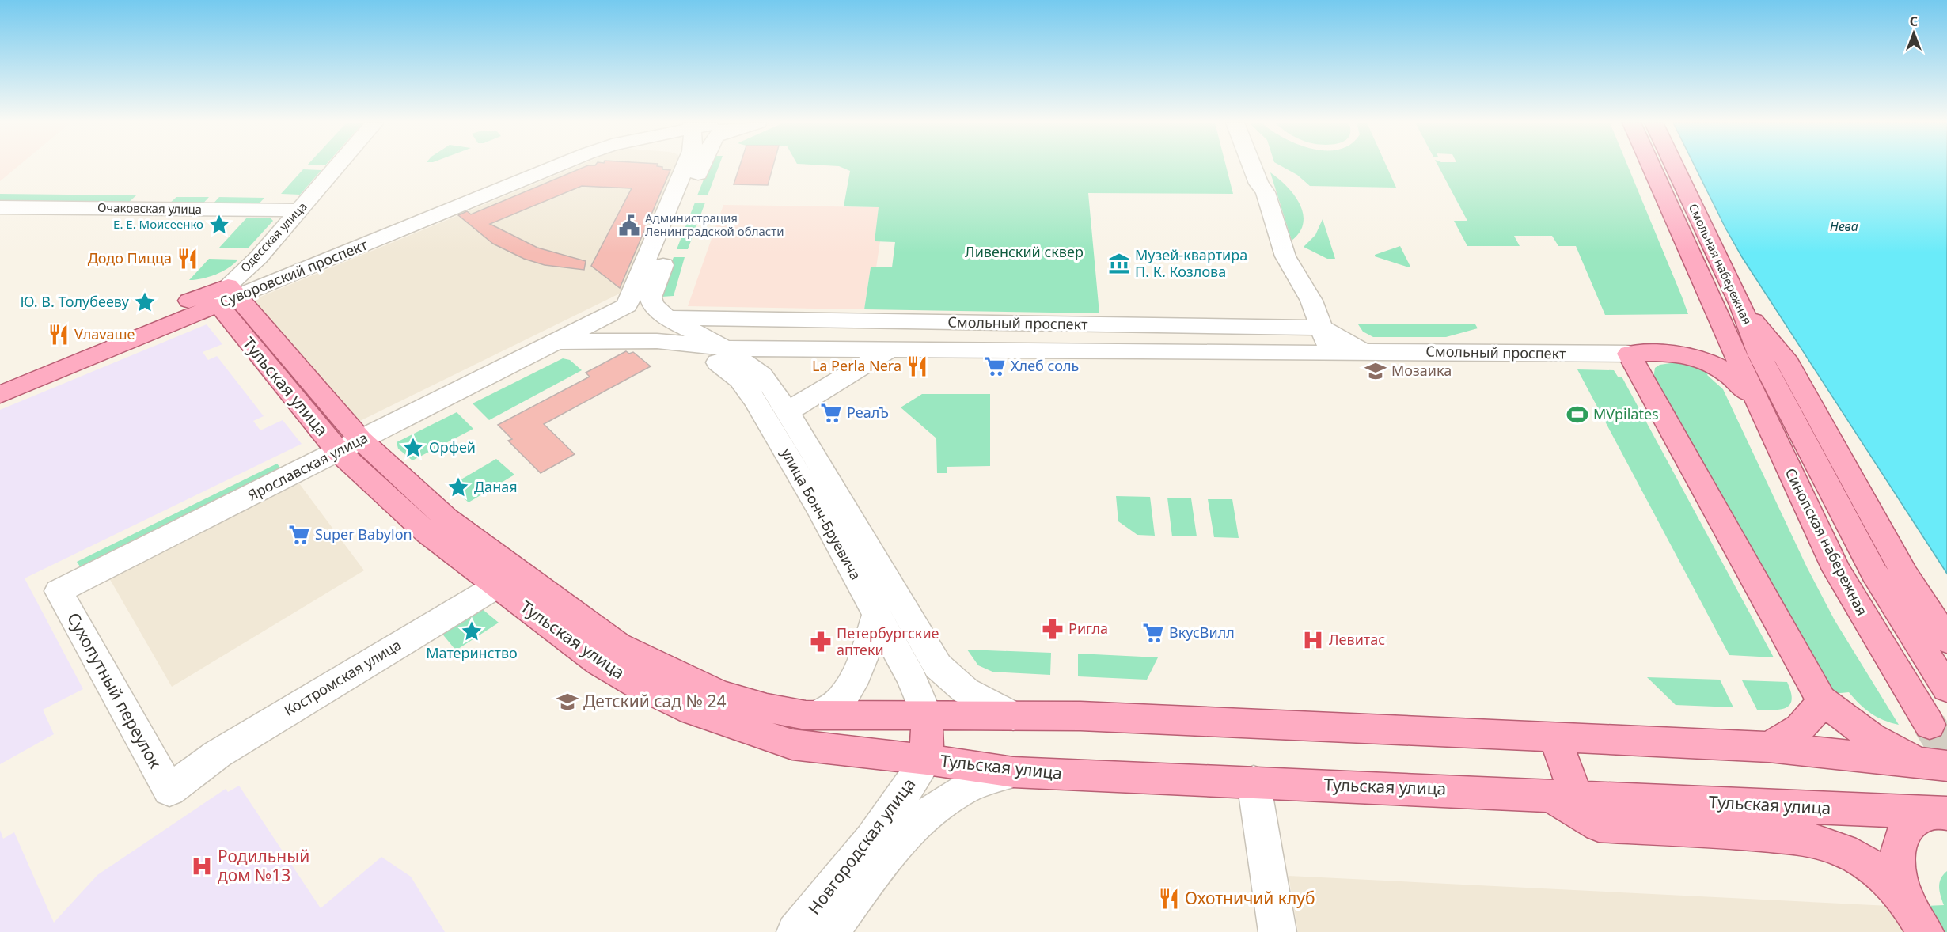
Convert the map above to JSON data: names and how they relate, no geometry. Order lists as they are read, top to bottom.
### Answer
{
  "streets": {
    "main road": [
      "Смольная набережная",
      "Суворовский проспект",
      "Тульская улица",
      "улица Бонч-Бруевича",
      "Синопская набережная"
    ],
    "street": [
      "Очаковская улица",
      "Одесская улица",
      "Смольный проспект",
      "Ярославская улица",
      "Костромская улица",
      "Сухопутный переулок",
      "Новгородская улица"
    ]
  },
  "crossings": [
    ["Очаковская улица", "Одесская улица"],
    ["Одесская улица", "Суворовский проспект"],
    ["Одесская улица", "Тульская улица"],
    ["Смольная набережная", "Синопская набережная"],
    ["Суворовский проспект", "Тульская улица"],
    ["Смольный проспект", "Ярославская улица"],
    ["Смольный проспект", "улица Бонч-Бруевича"],
    ["Тульская улица", "Ярославская улица"],
    ["Тульская улица", "улица Бонч-Бруевича"],
    ["Тульская улица", "Костромская улица"],
    ["Тульская улица", "Новгородская улица"],
    ["Ярославская улица", "улица Бонч-Бруевича"],
    ["Ярославская улица", "Сухопутный переулок"],
    ["улица Бонч-Бруевича", "Новгородская улица"],
    ["Костромская улица", "Сухопутный переулок"]
  ],
  "water": ["Нева"],
  "parks": ["Ливенский сквер"],
  "places": {
    "place": [
      "Е. Е. Моисеенко",
      "Ю. В. Толубееву",
      "Орфей",
      "Даная",
      "Материнство"
    ],
    "public building": ["Администрация Ленинградской области"],
    "restaurant": [
      "Додо Пицца",
      "Vлаvаше",
      "La Perla Nera",
      "Охотничий клуб"
    ],
    "museum": ["Музей-квартира П. К. Козлова"],
    "supermarket": [
      "Хлеб соль",
      "РеалЪ",
      "Super Babylon",
      "ВкусВилл"
    ],
    "school or university": ["Мозаика", "Детский сад № 24"],
    "sports": ["MVpilates"],
    "pharmacy": ["Ригла", "Петербургские аптеки"],
    "hospital": ["Левитас", "Родильный дом №13"]
  },
  "north": "top"
}
